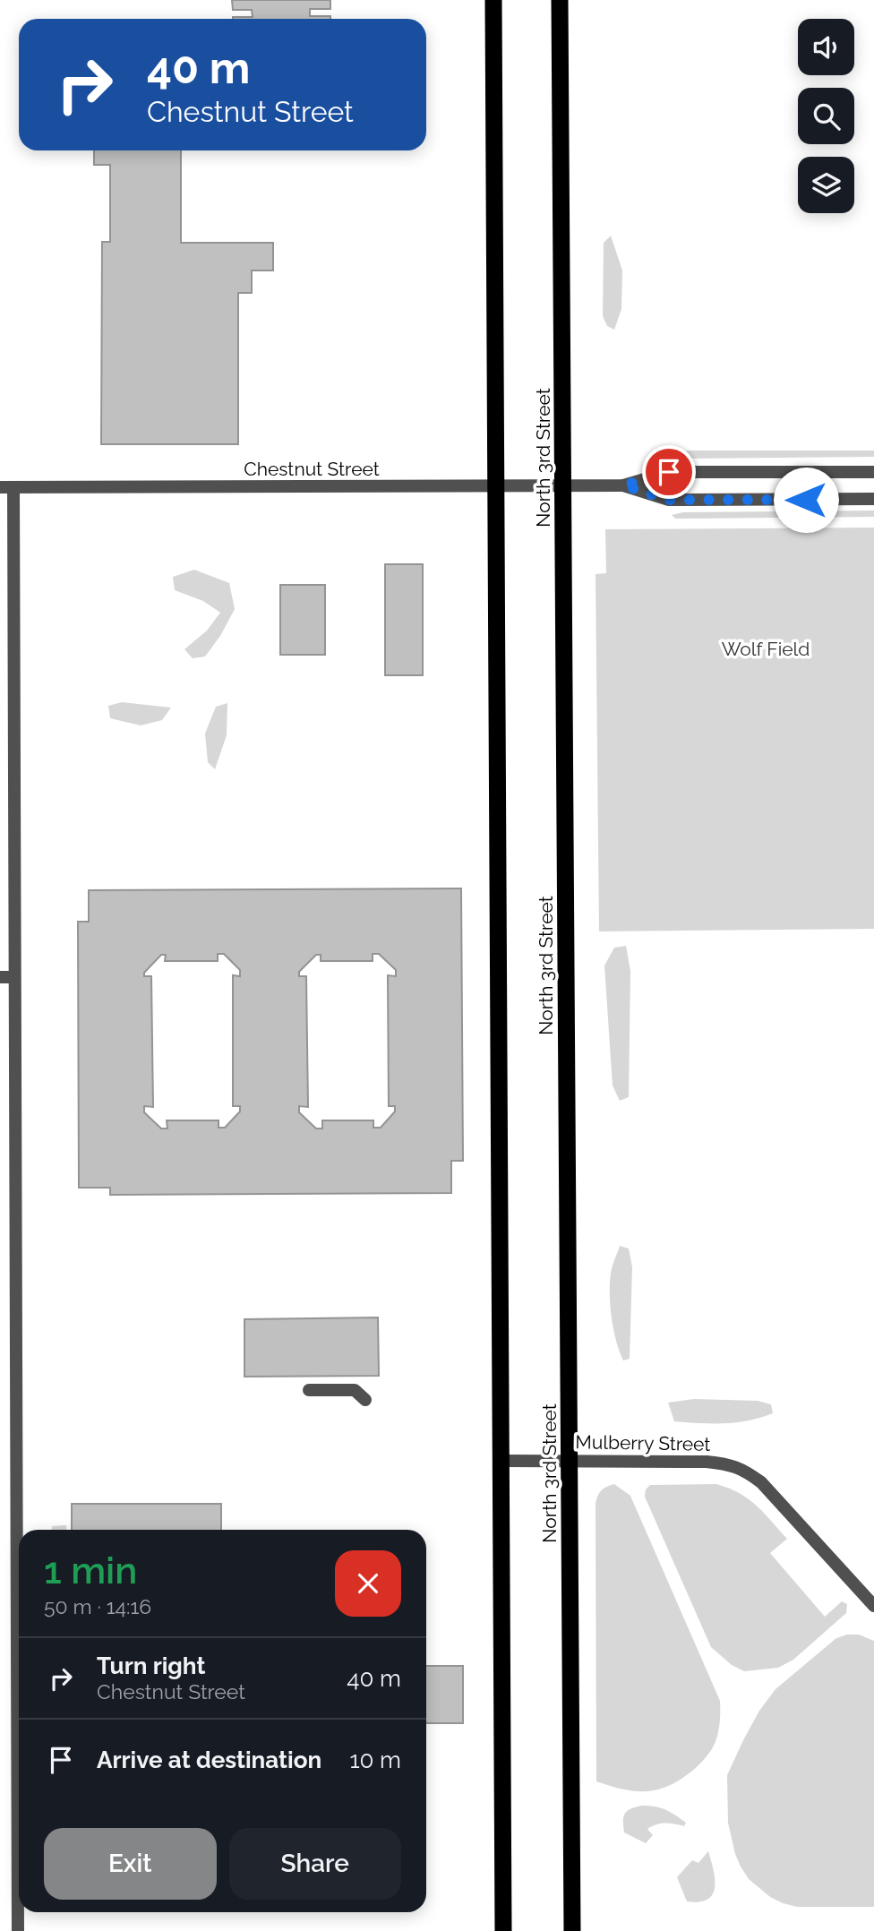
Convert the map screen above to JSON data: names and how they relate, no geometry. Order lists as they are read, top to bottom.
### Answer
{
  "streets": {
    "highway": ["North 3rd Street"],
    "street": ["Chestnut Street", "Mulberry Street"]
  },
  "crossings": [
    ["North 3rd Street", "Chestnut Street"],
    ["North 3rd Street", "Mulberry Street"]
  ],
  "parks": ["Wolf Field"],
  "page": {
    "turn": ["40 m", "Chestnut Street"],
    "heading": ["1 min", "50 m · 14:16"],
    "list": [
      {
        "name": "Turn right",
        "note": "Chestnut Street",
        "value": "40 m"
      },
      {
        "name": "Arrive at destination",
        "value": "10 m"
      }
    ],
    "buttons": ["Exit", "Share"]
  }
}
